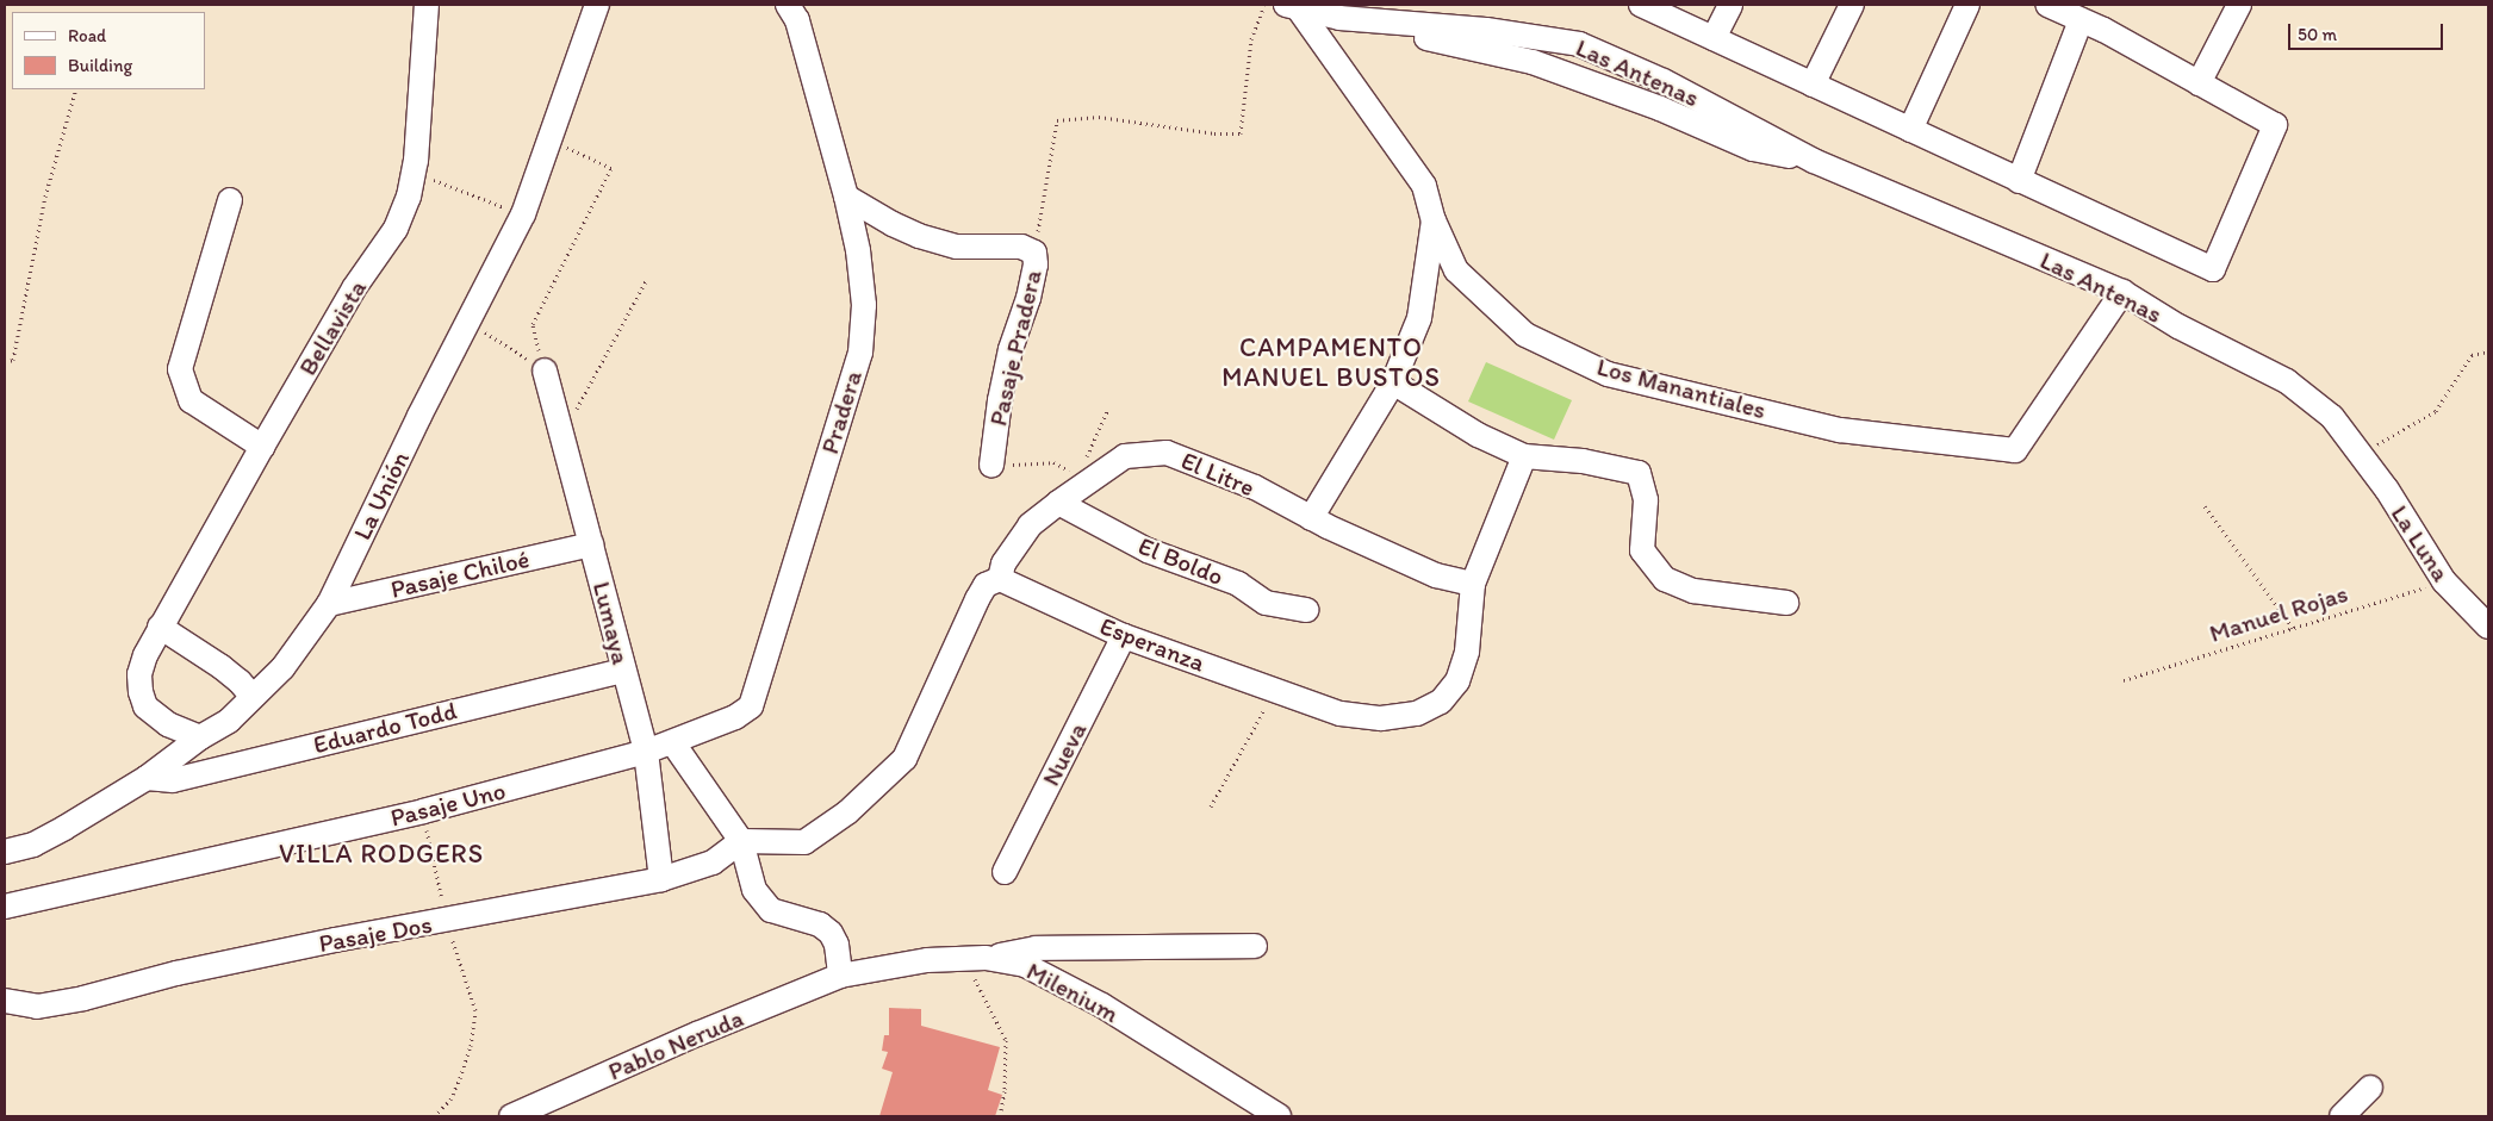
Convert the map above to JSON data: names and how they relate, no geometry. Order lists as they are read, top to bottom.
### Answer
{
  "streets": {
    "street": [
      "Las Antenas",
      "Bellavista",
      "Pasaje Pradera",
      "Los Manantiales",
      "Pradera",
      "El Litre",
      "La Unión",
      "La Luna",
      "El Boldo",
      "Pasaje Chiloé",
      "Lumaya",
      "Esperanza",
      "Eduardo Todd",
      "Nueva",
      "Pasaje Uno",
      "Pasaje Dos",
      "Milenium",
      "Pablo Neruda"
    ],
    "path": ["Manuel Rojas"]
  },
  "crossings": [
    ["Las Antenas", "Los Manantiales"],
    ["Las Antenas", "La Luna"],
    ["Bellavista", "La Unión"],
    ["Pasaje Pradera", "Pradera"],
    ["Pradera", "Lumaya"],
    ["Pradera", "Pasaje Uno"],
    ["El Litre", "El Boldo"],
    ["El Litre", "Esperanza"],
    ["La Unión", "Pasaje Chiloé"],
    ["La Unión", "Eduardo Todd"],
    ["La Luna", "Manuel Rojas"],
    ["Pasaje Chiloé", "Lumaya"],
    ["Lumaya", "Eduardo Todd"],
    ["Lumaya", "Pasaje Uno"],
    ["Lumaya", "Pasaje Dos"],
    ["Esperanza", "Nueva"],
    ["Milenium", "Pablo Neruda"]
  ],
  "districts": ["CAMPAMENTO MANUEL BUSTOS", "VILLA RODGERS"],
  "legend": ["Road", "Building"],
  "scale_bar": "50 m"
}
